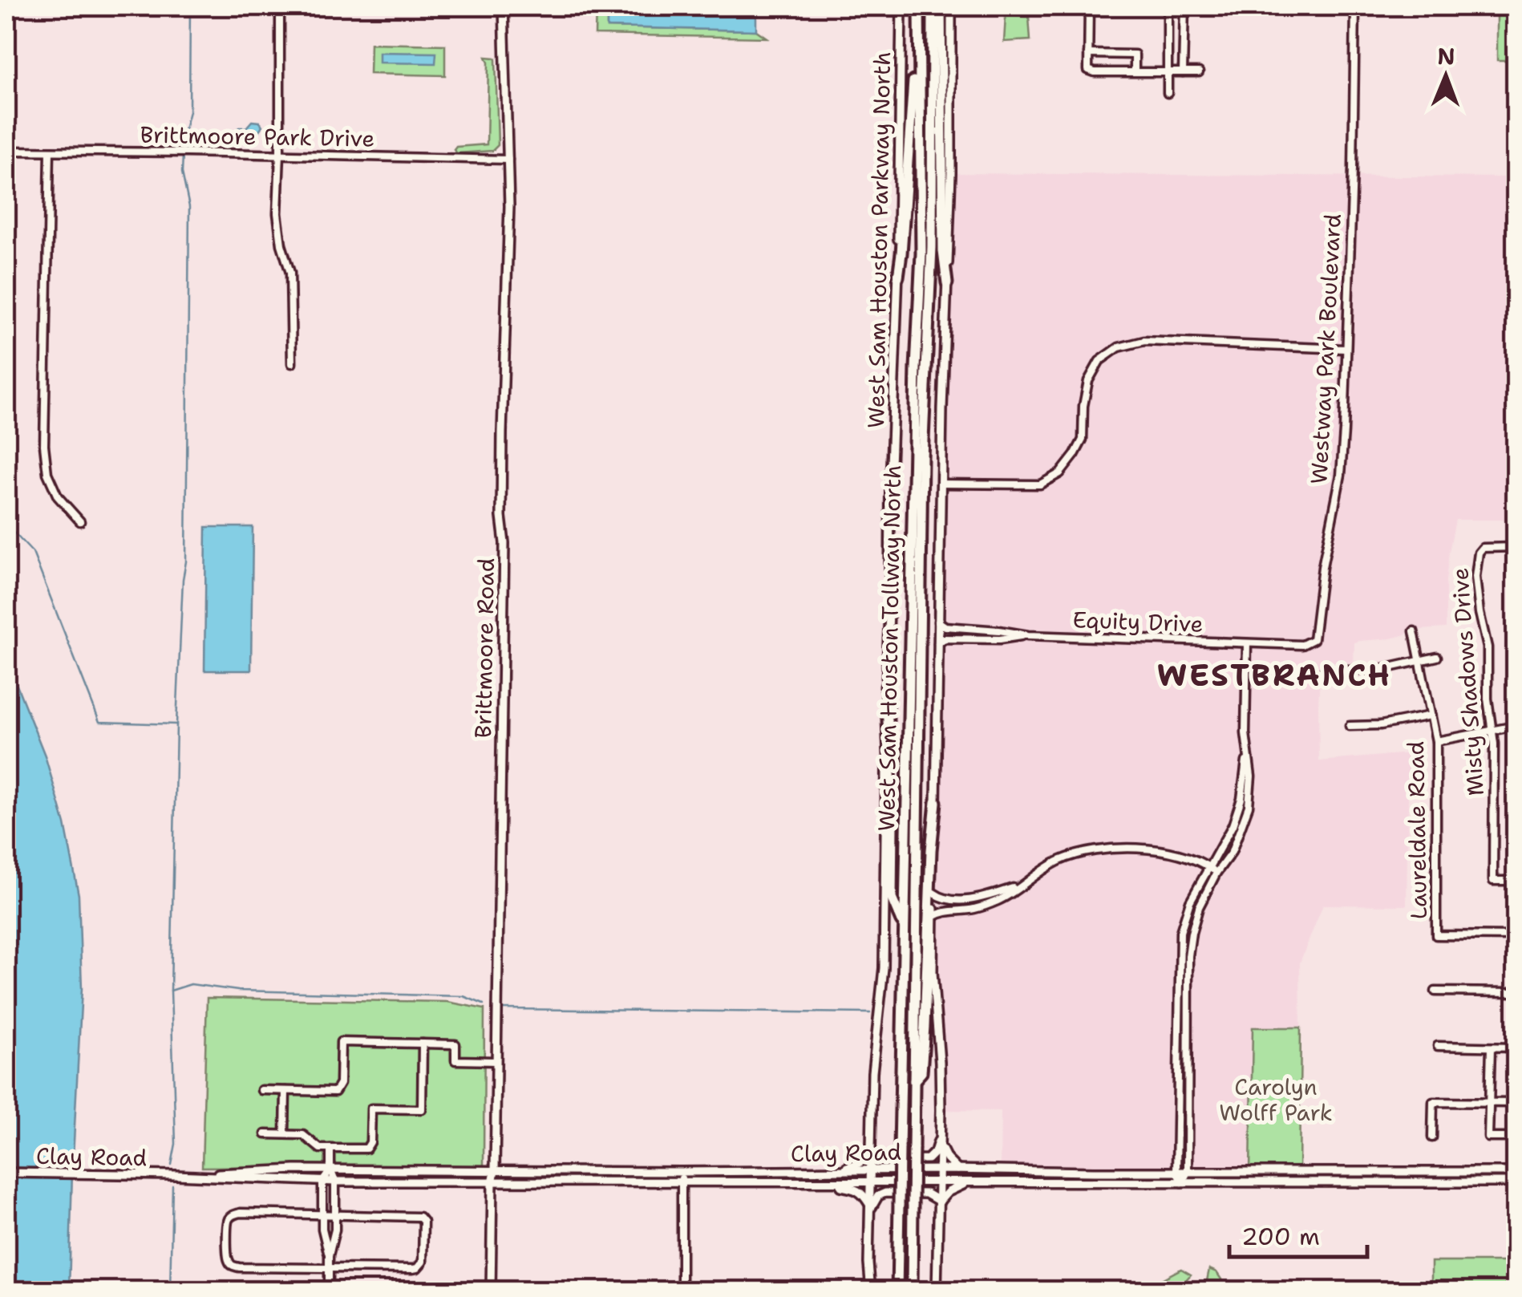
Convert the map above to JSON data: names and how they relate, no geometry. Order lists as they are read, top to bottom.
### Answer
{
  "streets": {
    "highway": ["West Sam Houston Tollway North"],
    "main road": ["West Sam Houston Parkway North", "Brittmoore Road", "Clay Road"],
    "street": [
      "Brittmoore Park Drive",
      "Westway Park Boulevard",
      "Equity Drive",
      "Misty Shadows Drive",
      "Laureldale Road"
    ]
  },
  "crossings": [
    ["Brittmoore Park Drive", "Brittmoore Road"],
    ["West Sam Houston Parkway North", "Clay Road"],
    ["Westway Park Boulevard", "Equity Drive"],
    ["Brittmoore Road", "Clay Road"]
  ],
  "districts": ["WESTBRANCH"],
  "parks": ["Carolyn Wolff Park"],
  "scale_bar": "200 m",
  "north": "top"
}
